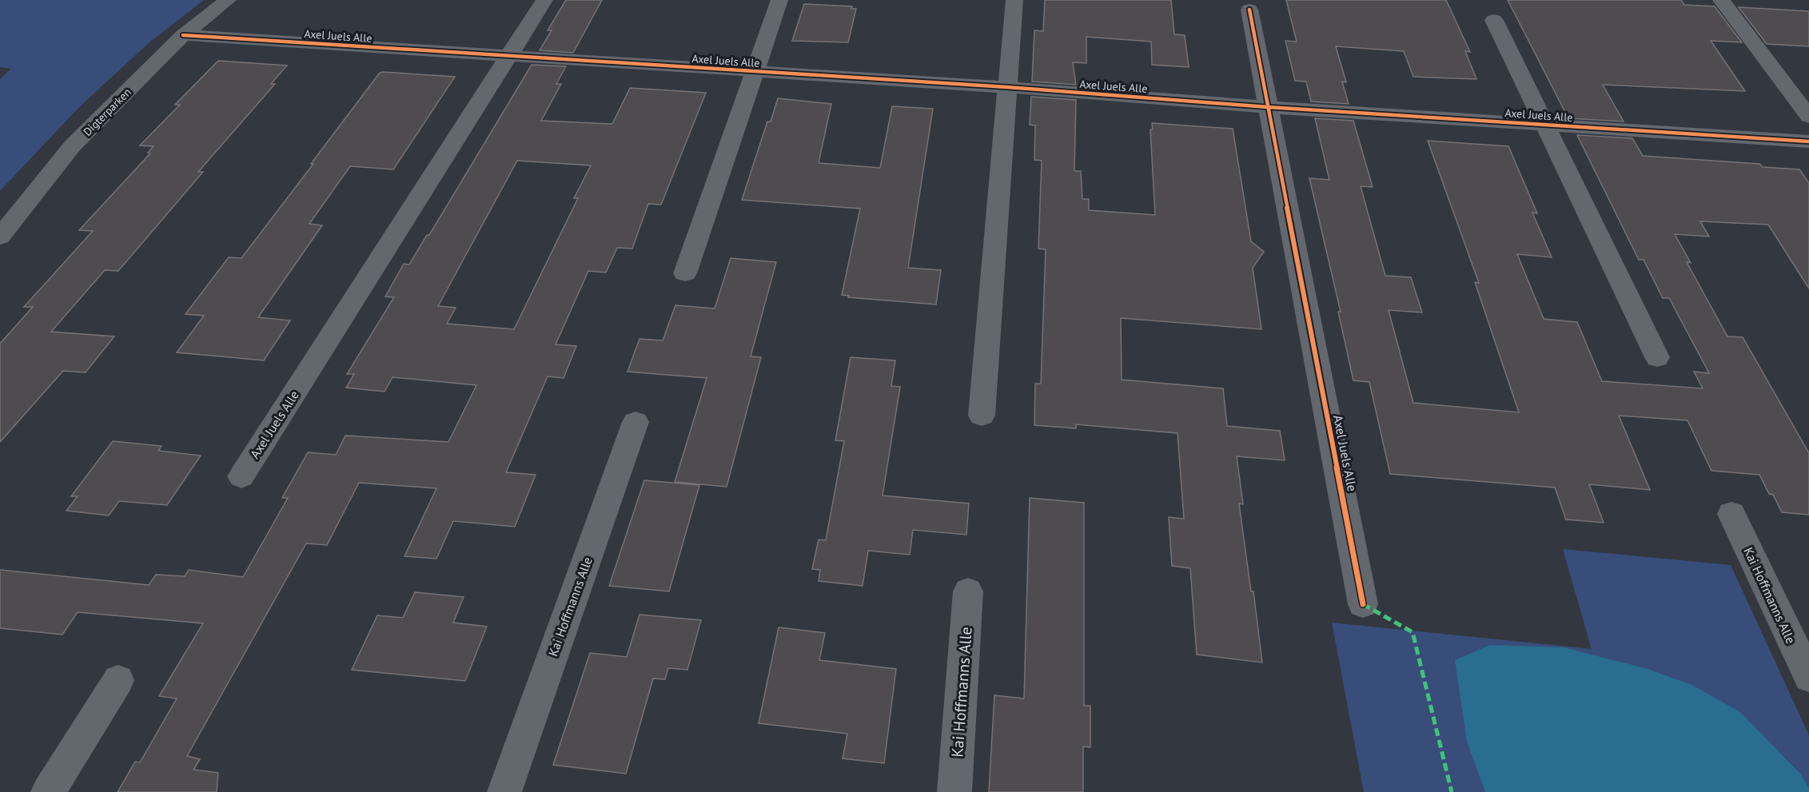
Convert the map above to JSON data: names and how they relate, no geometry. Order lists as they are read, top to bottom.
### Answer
{
  "streets": {
    "street": ["Axel Juels Alle", "Digterparken", "Kai Hoffmanns Alle"]
  },
  "crossings": [
    ["Axel Juels Alle", "Digterparken"]
  ]
}
